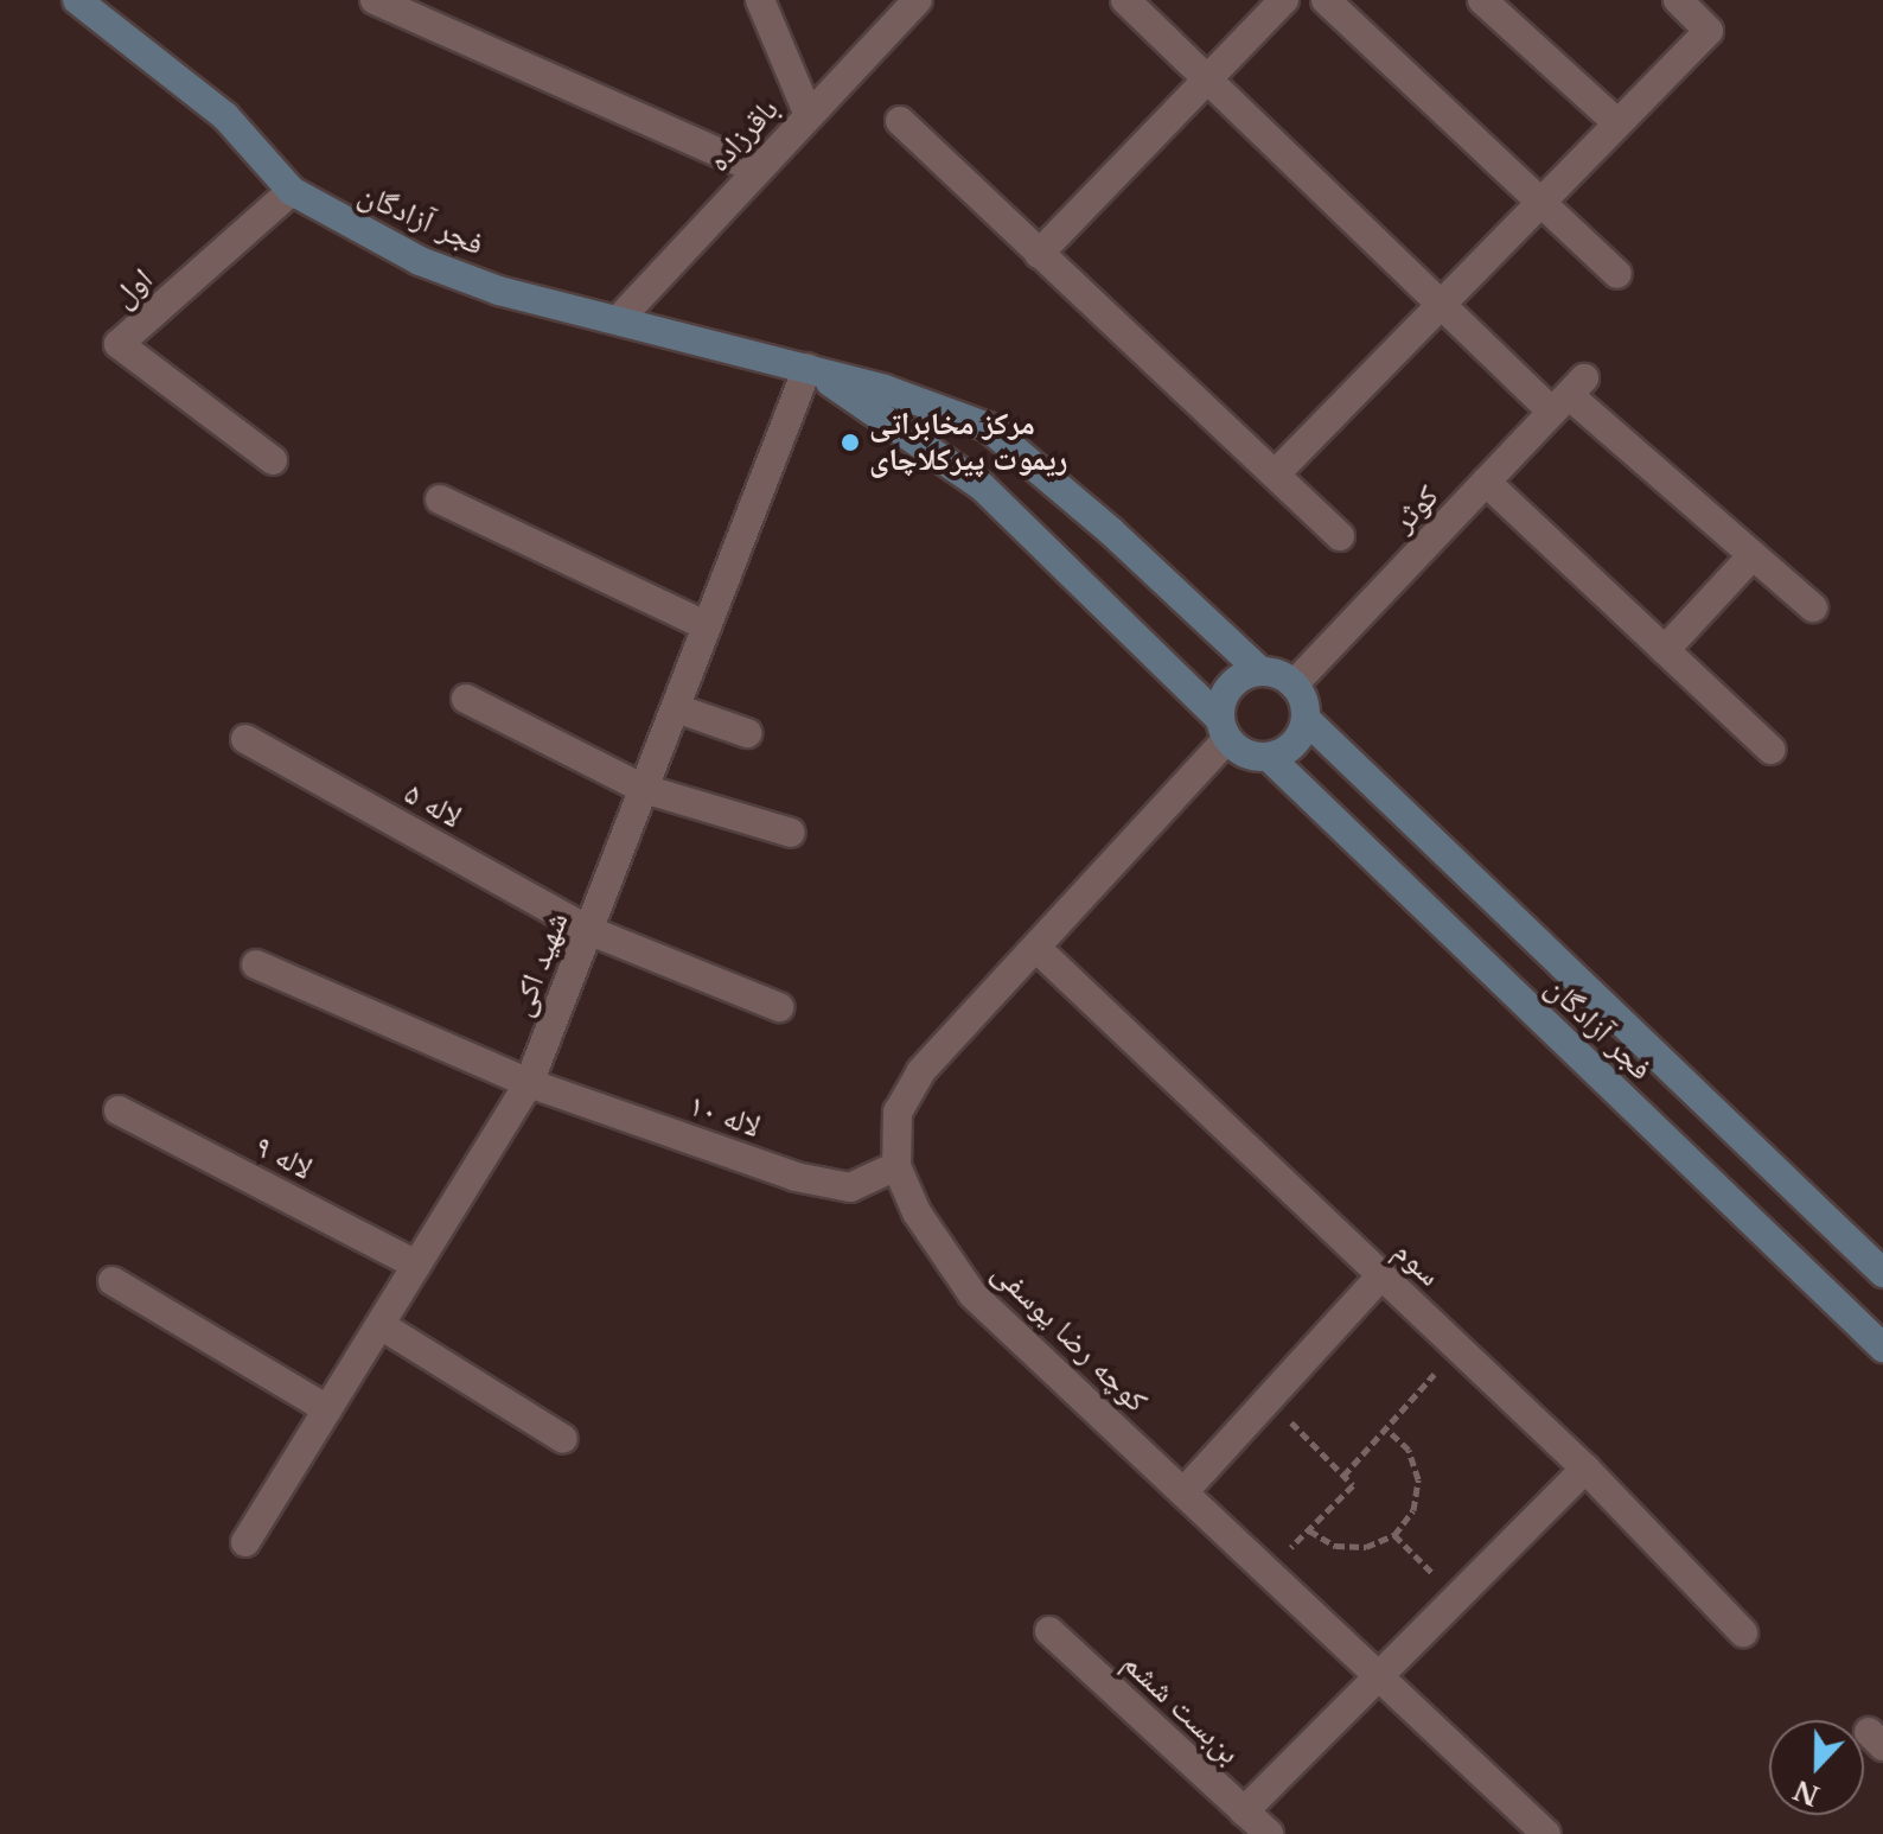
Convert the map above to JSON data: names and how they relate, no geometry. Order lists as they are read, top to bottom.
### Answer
{
  "streets": {
    "street": [
      "باقرزاده",
      "فجر آزادگان",
      "اول",
      "کوثر",
      "لاله ۵",
      "شهید اکی",
      "لاله ۱۰",
      "لاله ۹",
      "سوم",
      "کوچه رضا یوسفی",
      "بن‌بست ششم"
    ]
  },
  "crossings": [
    ["باقرزاده", "فجر آزادگان"],
    ["فجر آزادگان", "اول"],
    ["فجر آزادگان", "کوثر"],
    ["فجر آزادگان", "شهید اکی"],
    ["فجر آزادگان", "کوچه رضا یوسفی"],
    ["کوثر", "کوچه رضا یوسفی"],
    ["لاله ۵", "شهید اکی"],
    ["شهید اکی", "لاله ۱۰"],
    ["شهید اکی", "لاله ۹"],
    ["لاله ۱۰", "کوچه رضا یوسفی"],
    ["سوم", "کوچه رضا یوسفی"]
  ],
  "places": ["مرکز مخابراتی ریموت پیرکلاچای"],
  "north": "bottom"
}
